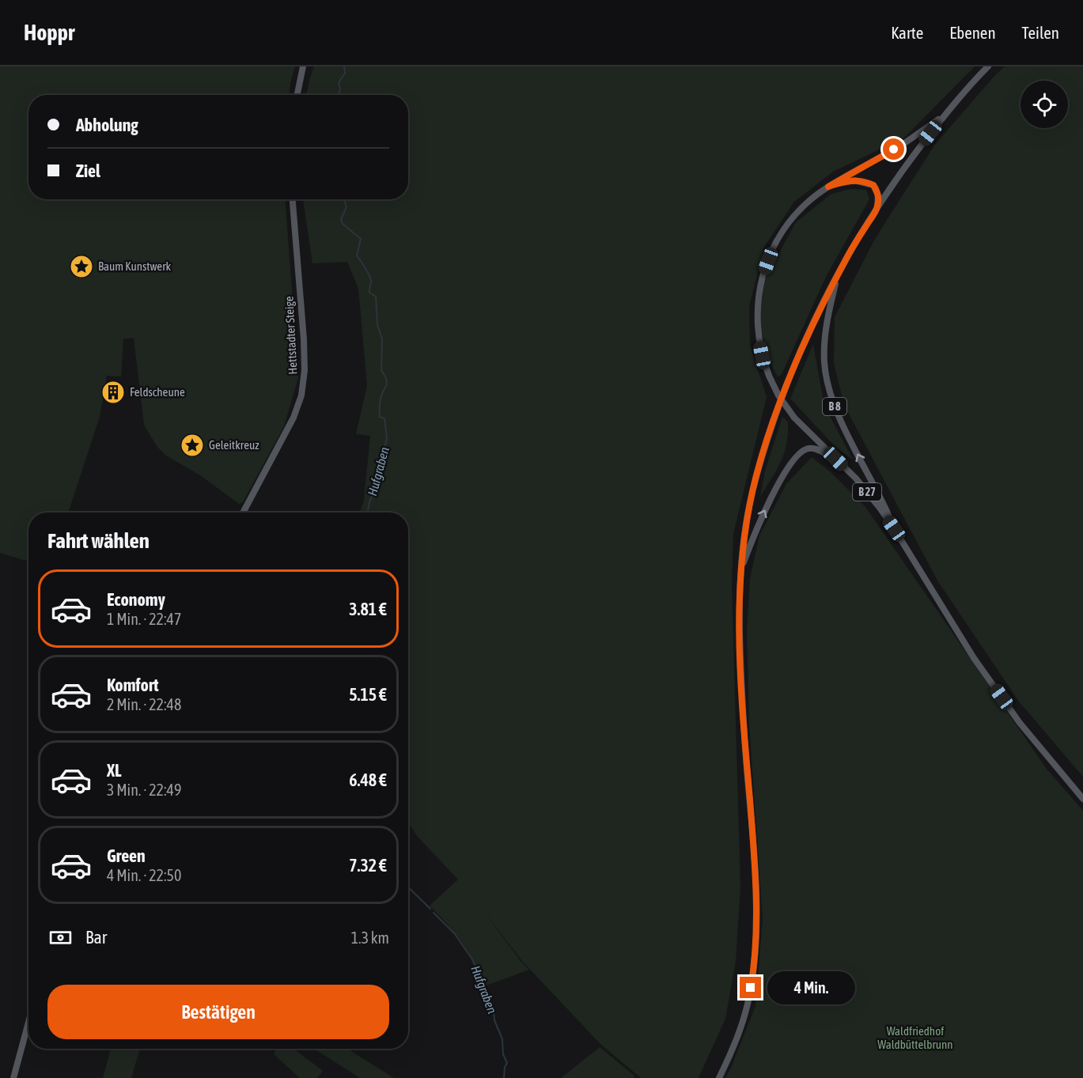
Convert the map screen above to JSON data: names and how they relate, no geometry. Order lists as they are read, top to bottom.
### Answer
{
  "streets": {
    "main road": ["Hettstadter Steige", "B 8", "B 27"]
  },
  "crossings": [
    ["B 8", "B 27"]
  ],
  "water": ["Hufgraben"],
  "parks": ["Waldfriedhof Waldbüttelbrunn"],
  "places": {
    "place": ["Baum Kunstwerk", "Geleitkreuz"],
    "building": ["Feldscheune"]
  },
  "page": {
    "header": "Hoppr",
    "nav": ["Karte", "Ebenen", "Teilen"],
    "banner": ["Abholung", "Ziel"],
    "heading": "Fahrt wählen",
    "list": [
      {
        "name": "Economy",
        "note": "1 Min. · 22:47",
        "value": "3.81 €"
      },
      {
        "name": "Komfort",
        "note": "2 Min. · 22:48",
        "value": "5.15 €"
      },
      {
        "name": "XL",
        "note": "3 Min. · 22:49",
        "value": "6.48 €"
      },
      {
        "name": "Green",
        "note": "4 Min. · 22:50",
        "value": "7.32 €"
      }
    ],
    "pay": ["Bar", "1.3 km"],
    "bubble": "4 Min.",
    "buttons": "Bestätigen"
  }
}
